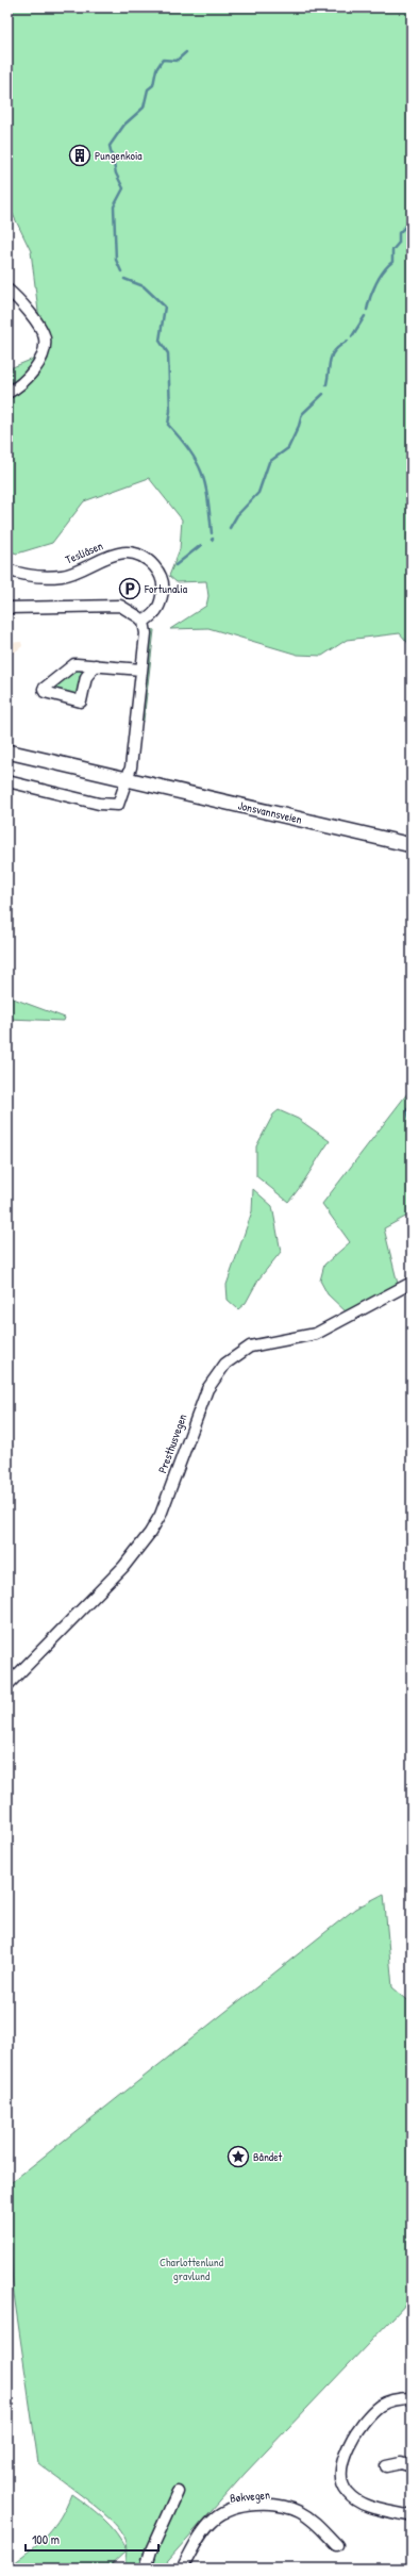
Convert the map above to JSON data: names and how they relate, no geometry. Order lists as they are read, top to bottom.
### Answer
{
  "streets": {
    "main road": ["Jonsvannsveien"],
    "street": ["Tesliåsen", "Presthusvegen", "Bøkvegen"]
  },
  "parks": ["Charlottenlund gravlund"],
  "places": {
    "building": ["Pungenkoia"],
    "parking": ["Fortunalia"],
    "place": ["Båndet"]
  },
  "scale_bar": "100 m"
}
